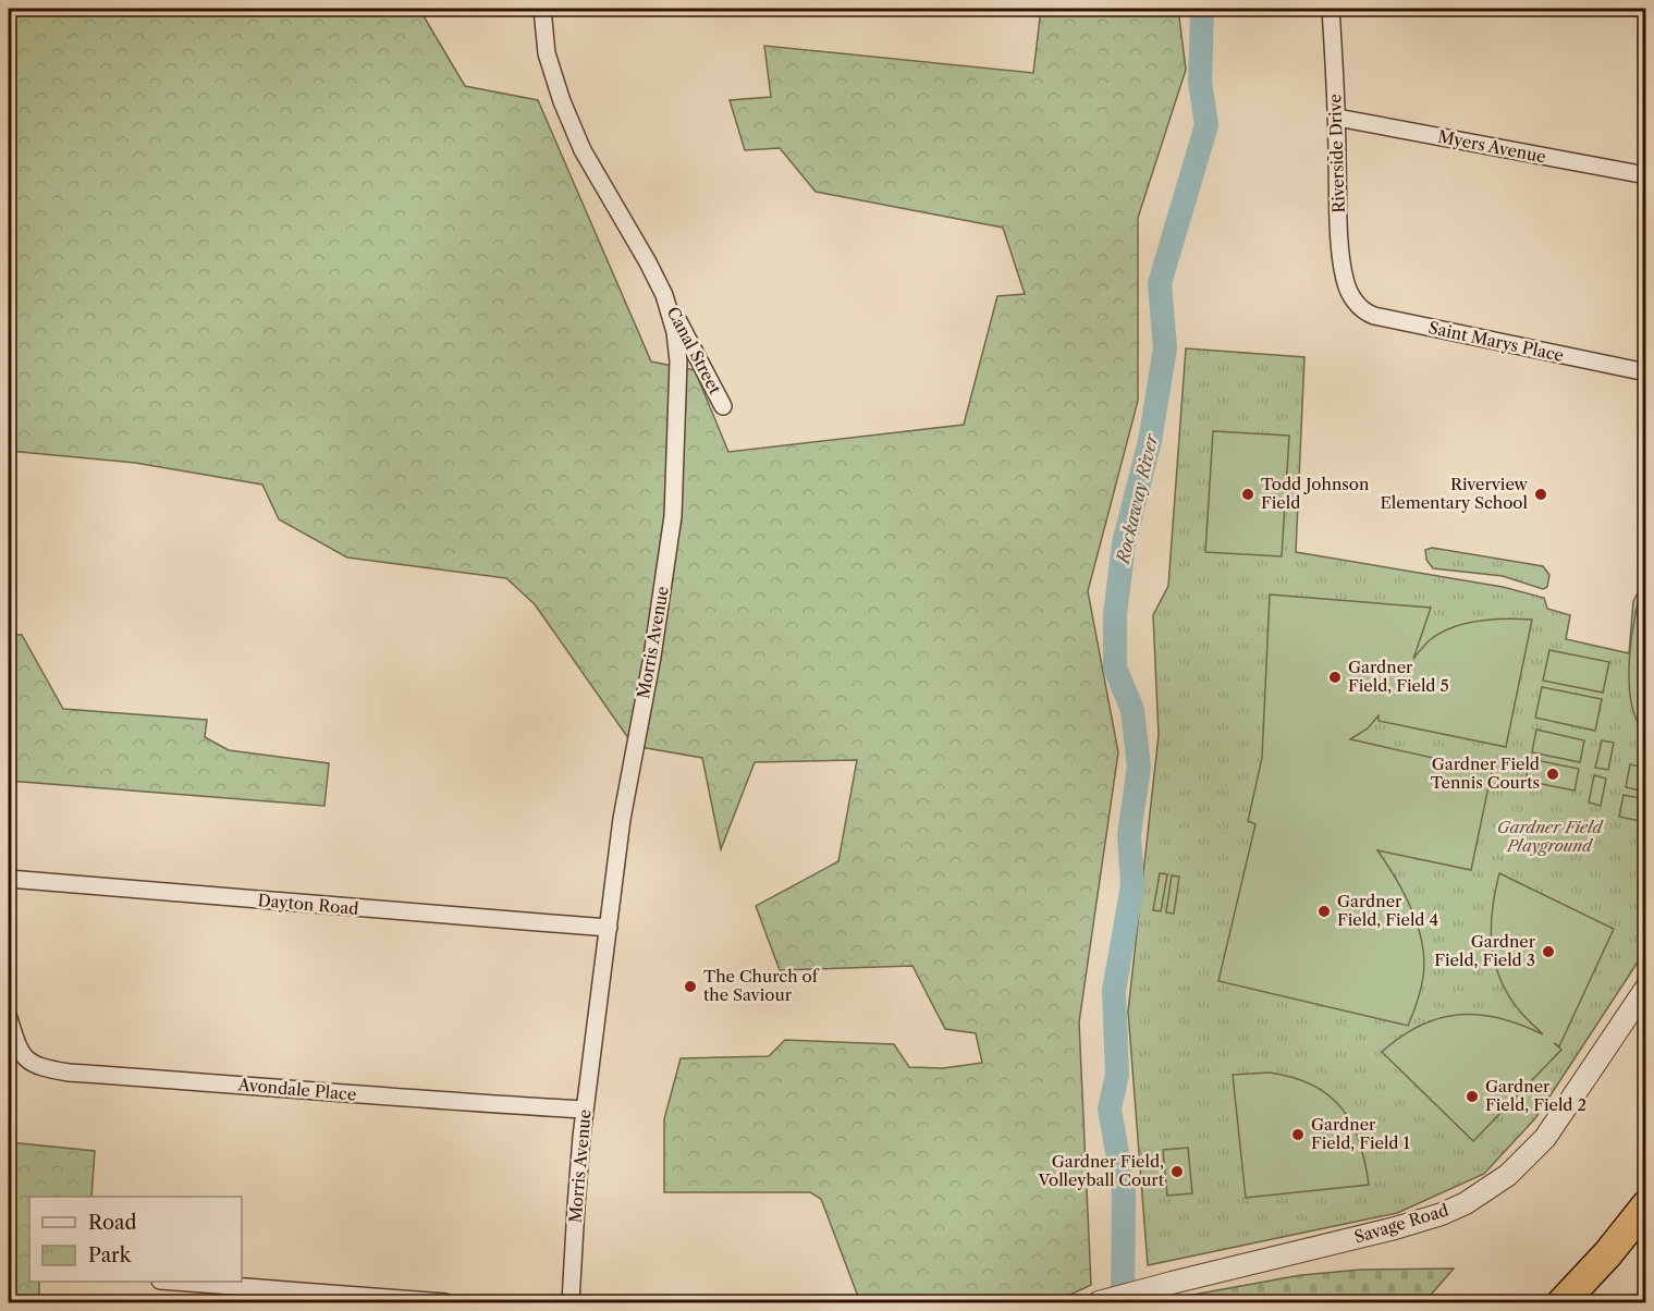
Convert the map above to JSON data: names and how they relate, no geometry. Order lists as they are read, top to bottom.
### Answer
{
  "streets": {
    "street": [
      "Myers Avenue",
      "Riverside Drive",
      "Saint Marys Place",
      "Canal Street",
      "Morris Avenue",
      "Dayton Road",
      "Avondale Place",
      "Savage Road"
    ]
  },
  "crossings": [
    ["Myers Avenue", "Riverside Drive"],
    ["Riverside Drive", "Saint Marys Place"],
    ["Canal Street", "Morris Avenue"],
    ["Morris Avenue", "Dayton Road"],
    ["Morris Avenue", "Avondale Place"]
  ],
  "water": ["Rockaway River"],
  "parks": ["Gardner Field Playground"],
  "places": [
    "Todd Johnson Field",
    "Riverview Elementary School",
    "Gardner Field, Field 5",
    "Gardner Field Tennis Courts",
    "Gardner Field, Field 4",
    "Gardner Field, Field 3",
    "The Church of the Saviour",
    "Gardner Field, Field 2",
    "Gardner Field, Field 1",
    "Gardner Field, Volleyball Court"
  ],
  "legend": ["Road", "Park"]
}
